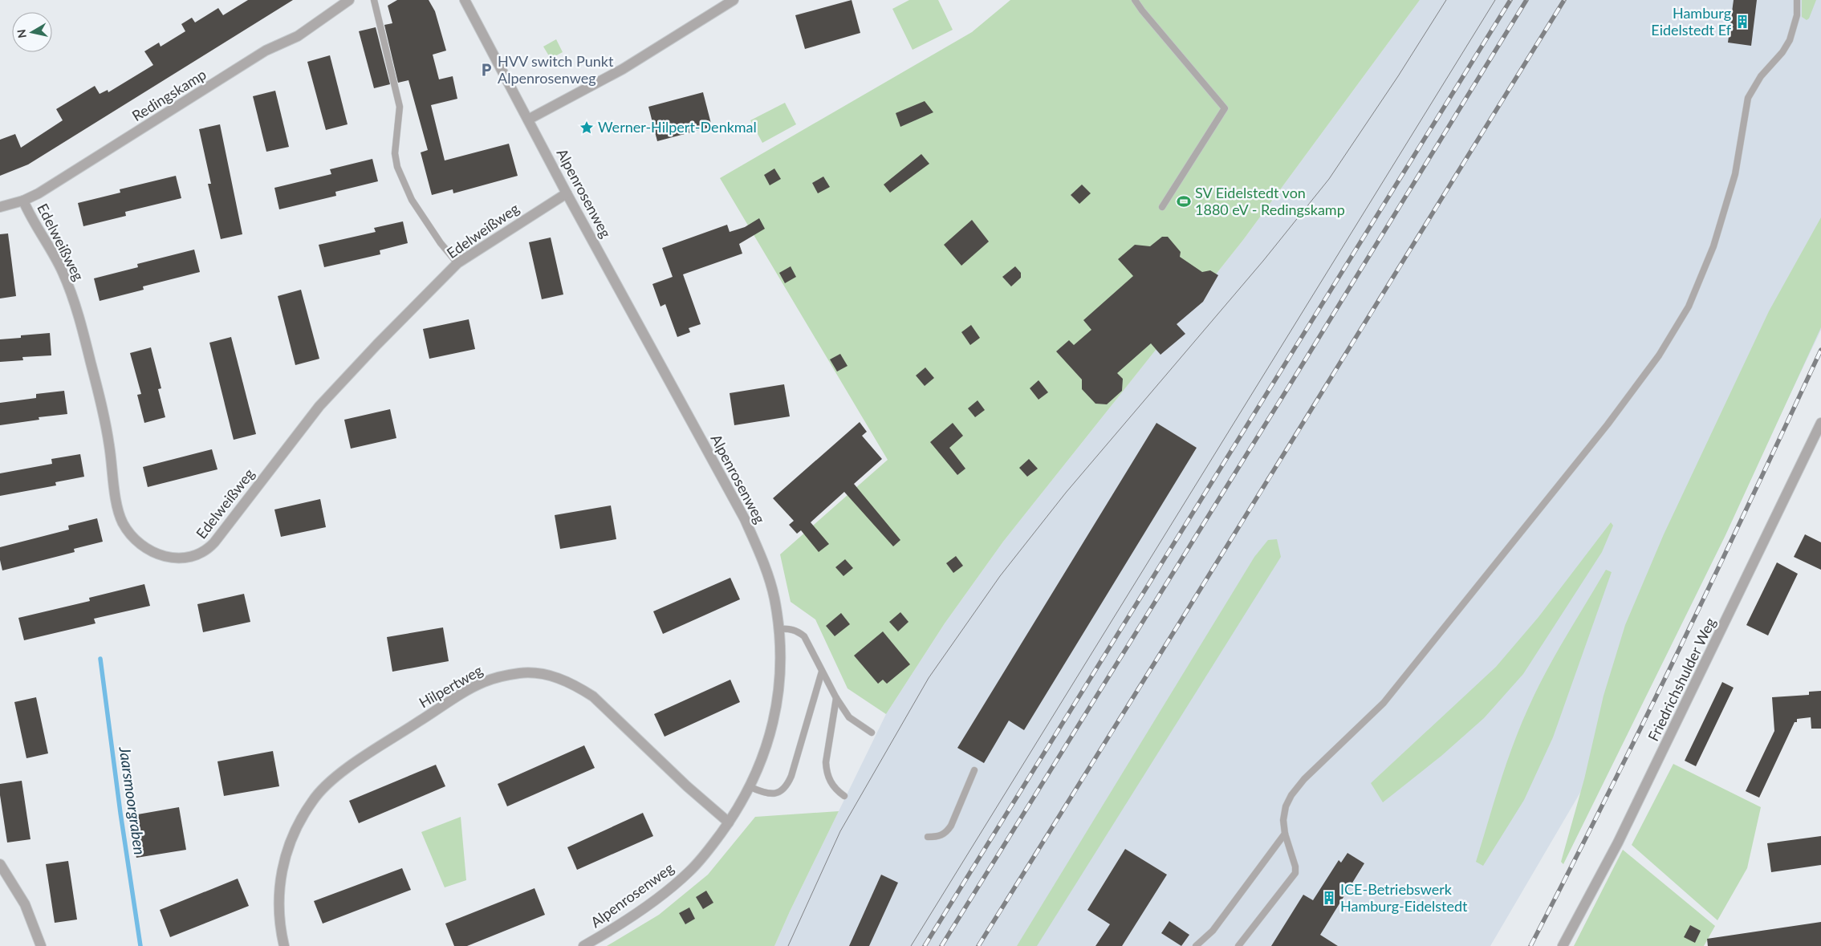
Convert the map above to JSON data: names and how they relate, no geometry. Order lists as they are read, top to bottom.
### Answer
{
  "streets": {
    "street": [
      "Redingskamp",
      "Alpenrosenweg",
      "Edelweißweg",
      "Friedrichshulder Weg",
      "Hilpertweg"
    ]
  },
  "crossings": [
    ["Redingskamp", "Edelweißweg"],
    ["Alpenrosenweg", "Edelweißweg"],
    ["Alpenrosenweg", "Hilpertweg"]
  ],
  "water": ["Jaarsmoorgraben"],
  "places": {
    "building": ["Hamburg Eidelstedt Ef", "ICE-Betriebswerk Hamburg-Eidelstedt"],
    "parking": ["HVV switch Punkt Alpenrosenweg"],
    "place": ["Werner-Hilpert-Denkmal"],
    "sports": ["SV Eidelstedt von 1880 eV - Redingskamp"]
  },
  "north": "left"
}
